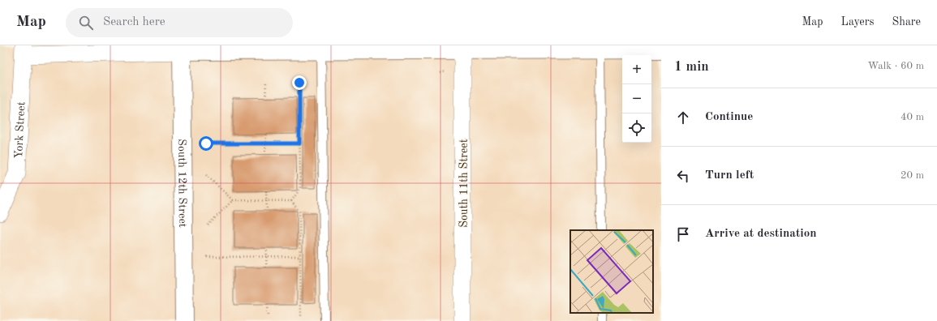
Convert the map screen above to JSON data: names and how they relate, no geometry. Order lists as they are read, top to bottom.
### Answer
{
  "streets": {
    "street": ["York Street", "South 12th Street", "South 11th Street"]
  },
  "page": {
    "header": "Map",
    "search": "Search here",
    "nav": ["Map", "Layers", "Share"],
    "heading": ["1 min", "Walk · 60 m"],
    "map_buttons": ["+", "−"],
    "list": [
      ["Continue", "40 m"],
      ["Turn left", "20 m"],
      "Arrive at destination"
    ]
  }
}
